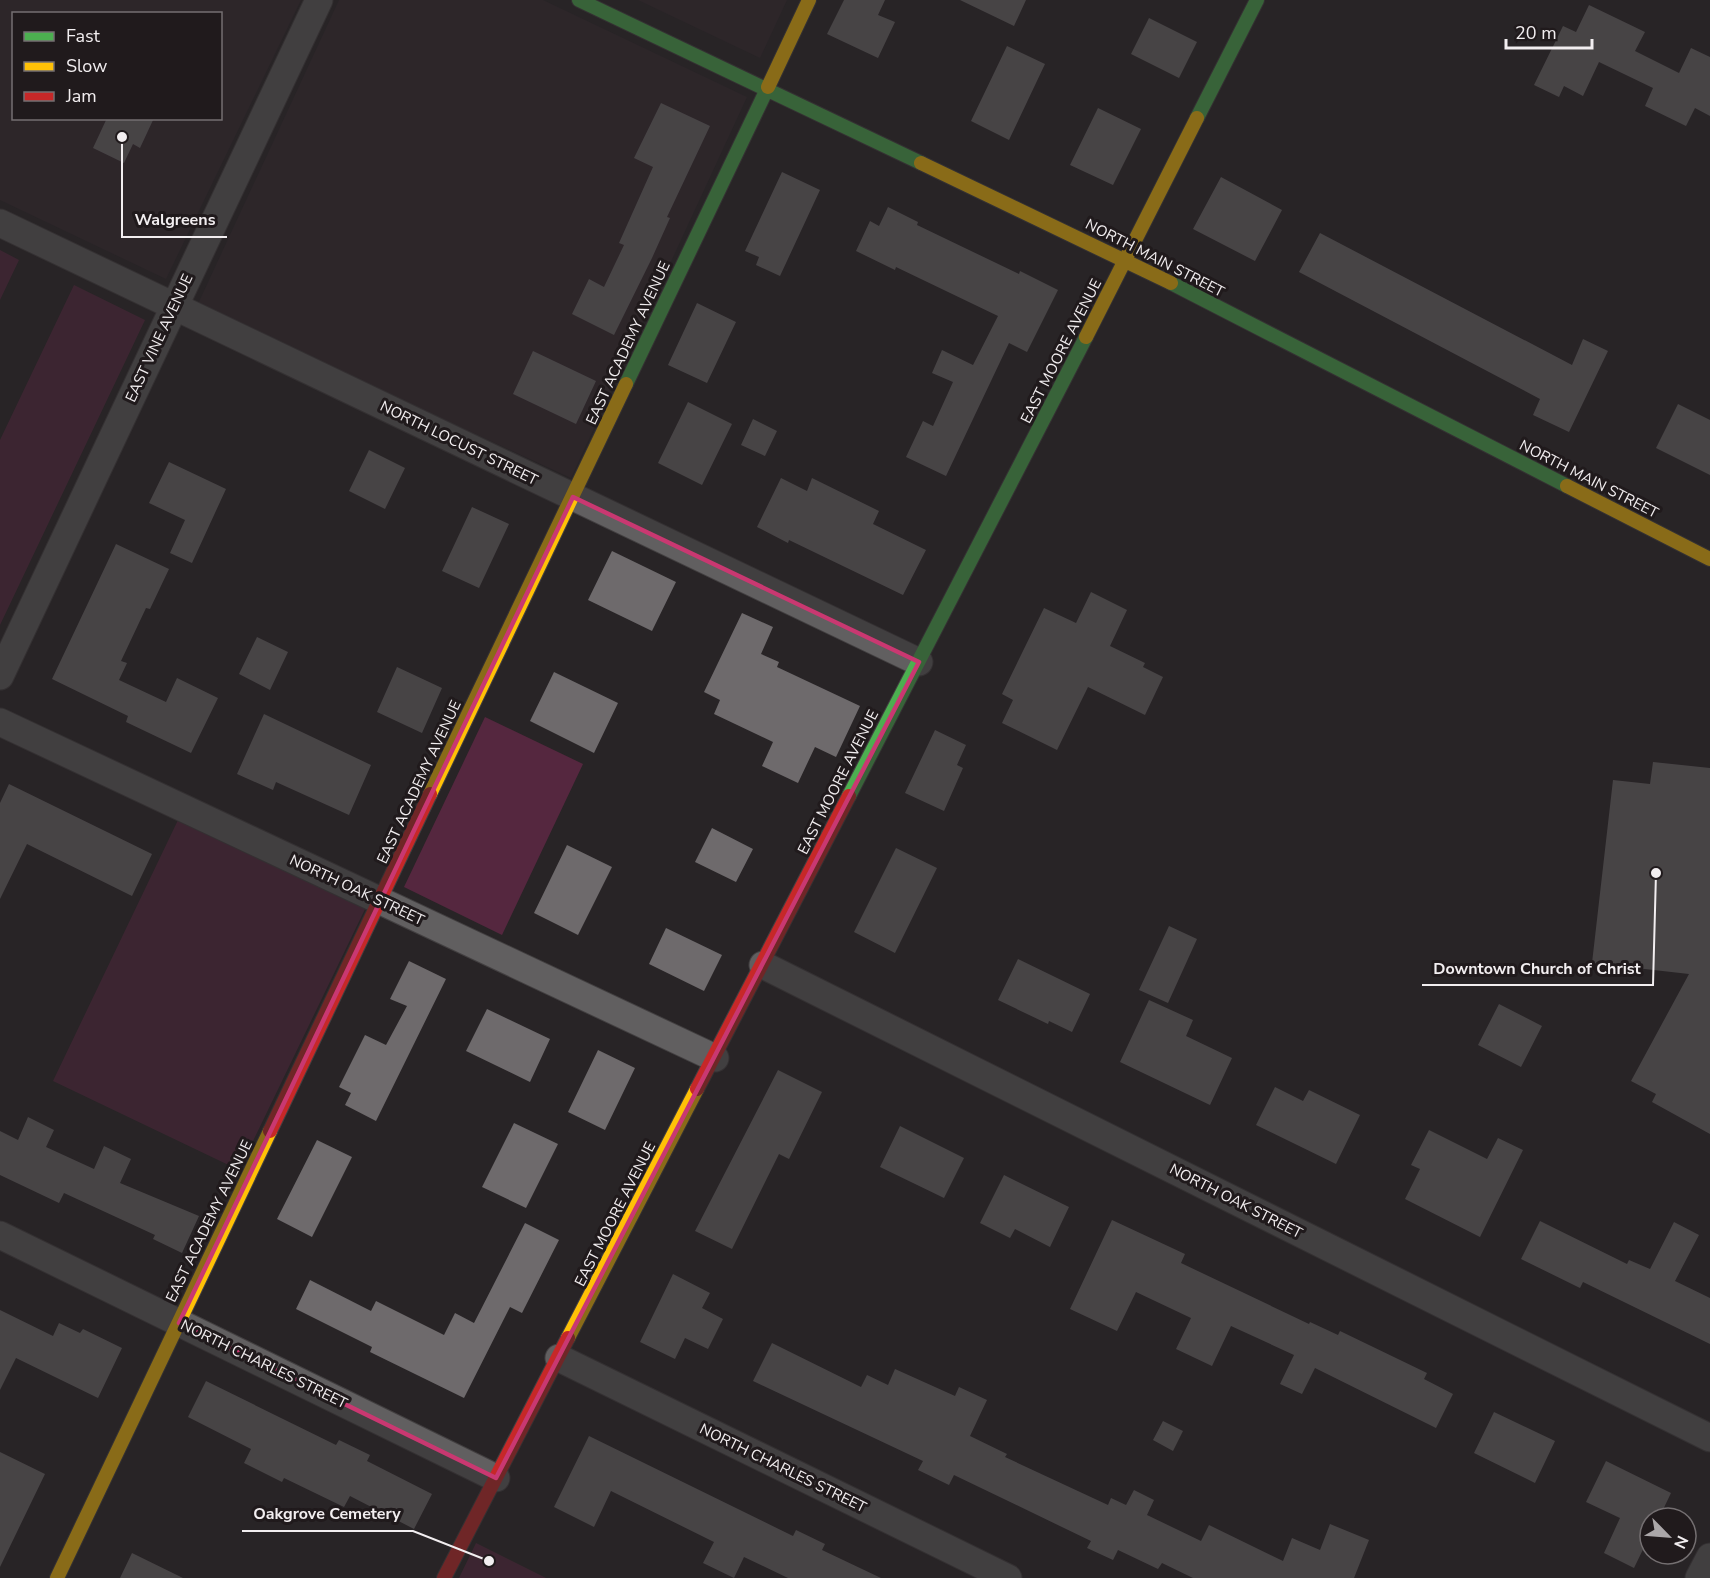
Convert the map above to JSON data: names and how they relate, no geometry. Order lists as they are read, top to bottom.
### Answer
{
  "streets": {
    "street": [
      "NORTH MAIN STREET",
      "EAST VINE AVENUE",
      "EAST ACADEMY AVENUE",
      "EAST MOORE AVENUE",
      "NORTH LOCUST STREET",
      "NORTH OAK STREET",
      "NORTH CHARLES STREET"
    ]
  },
  "crossings": [
    ["NORTH MAIN STREET", "EAST ACADEMY AVENUE"],
    ["NORTH MAIN STREET", "EAST MOORE AVENUE"],
    ["EAST VINE AVENUE", "NORTH LOCUST STREET"],
    ["EAST ACADEMY AVENUE", "NORTH LOCUST STREET"],
    ["EAST ACADEMY AVENUE", "NORTH OAK STREET"],
    ["EAST ACADEMY AVENUE", "NORTH CHARLES STREET"],
    ["EAST MOORE AVENUE", "NORTH LOCUST STREET"],
    ["EAST MOORE AVENUE", "NORTH OAK STREET"],
    ["EAST MOORE AVENUE", "NORTH CHARLES STREET"]
  ],
  "places": ["Walgreens", "Downtown Church of Christ", "Oakgrove Cemetery"],
  "legend": ["Fast", "Slow", "Jam"],
  "scale_bar": "20 m",
  "north": "bottom right"
}
